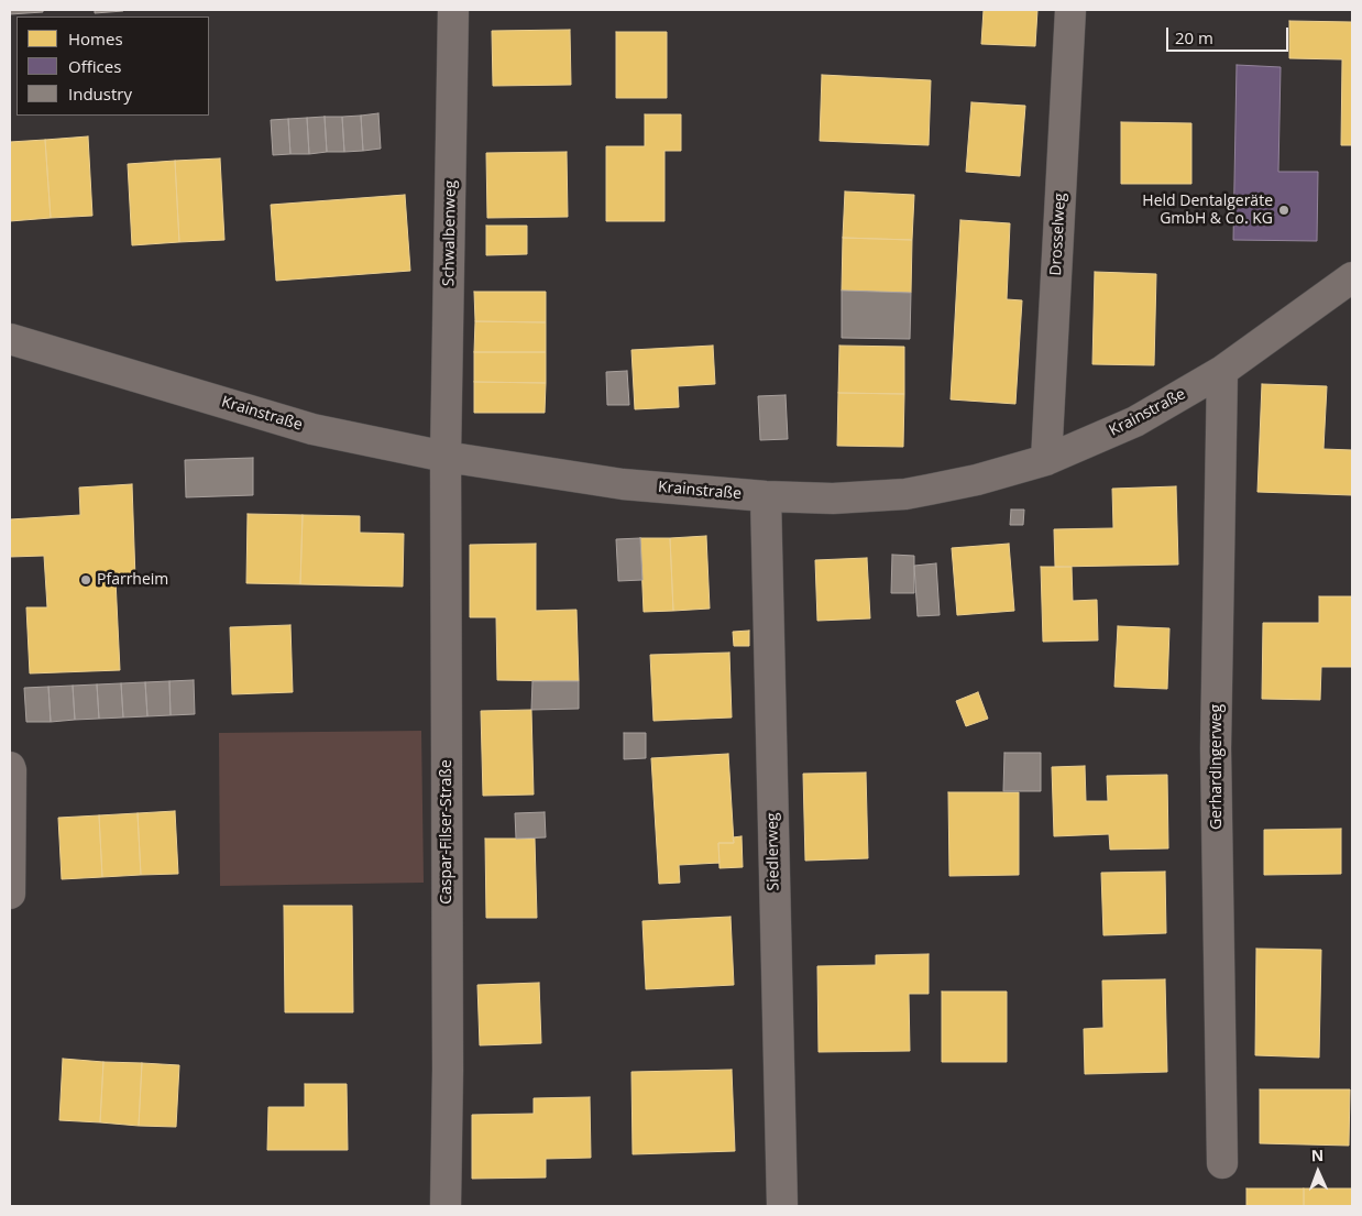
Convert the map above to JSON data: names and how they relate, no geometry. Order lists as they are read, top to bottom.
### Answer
{
  "streets": {
    "street": [
      "Schwalbenweg",
      "Drosselweg",
      "Krainstraße",
      "Gerhardingerweg",
      "Caspar-Filser-Straße",
      "Siedlerweg"
    ]
  },
  "crossings": [
    ["Schwalbenweg", "Krainstraße"],
    ["Schwalbenweg", "Caspar-Filser-Straße"],
    ["Drosselweg", "Krainstraße"],
    ["Krainstraße", "Gerhardingerweg"],
    ["Krainstraße", "Caspar-Filser-Straße"],
    ["Krainstraße", "Siedlerweg"]
  ],
  "places": ["Held Dentalgeräte GmbH & Co. KG", "Pfarrheim"],
  "legend": ["Homes", "Offices", "Industry"],
  "scale_bar": "20 m",
  "north": "top"
}
